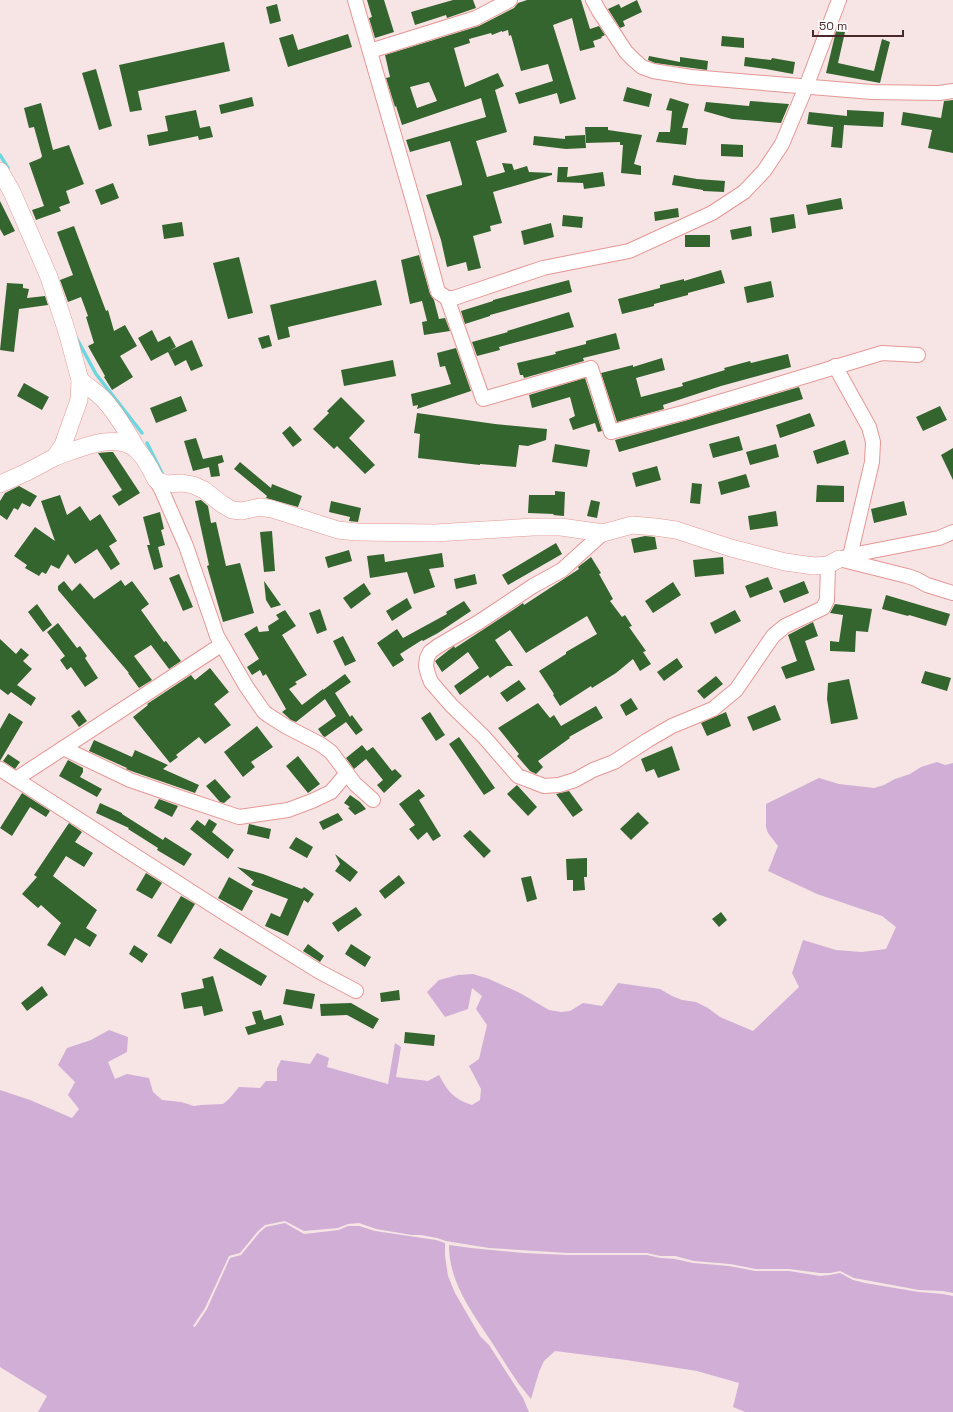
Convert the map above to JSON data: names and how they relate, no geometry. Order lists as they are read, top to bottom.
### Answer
{
  "scale_bar": "50 m"
}
